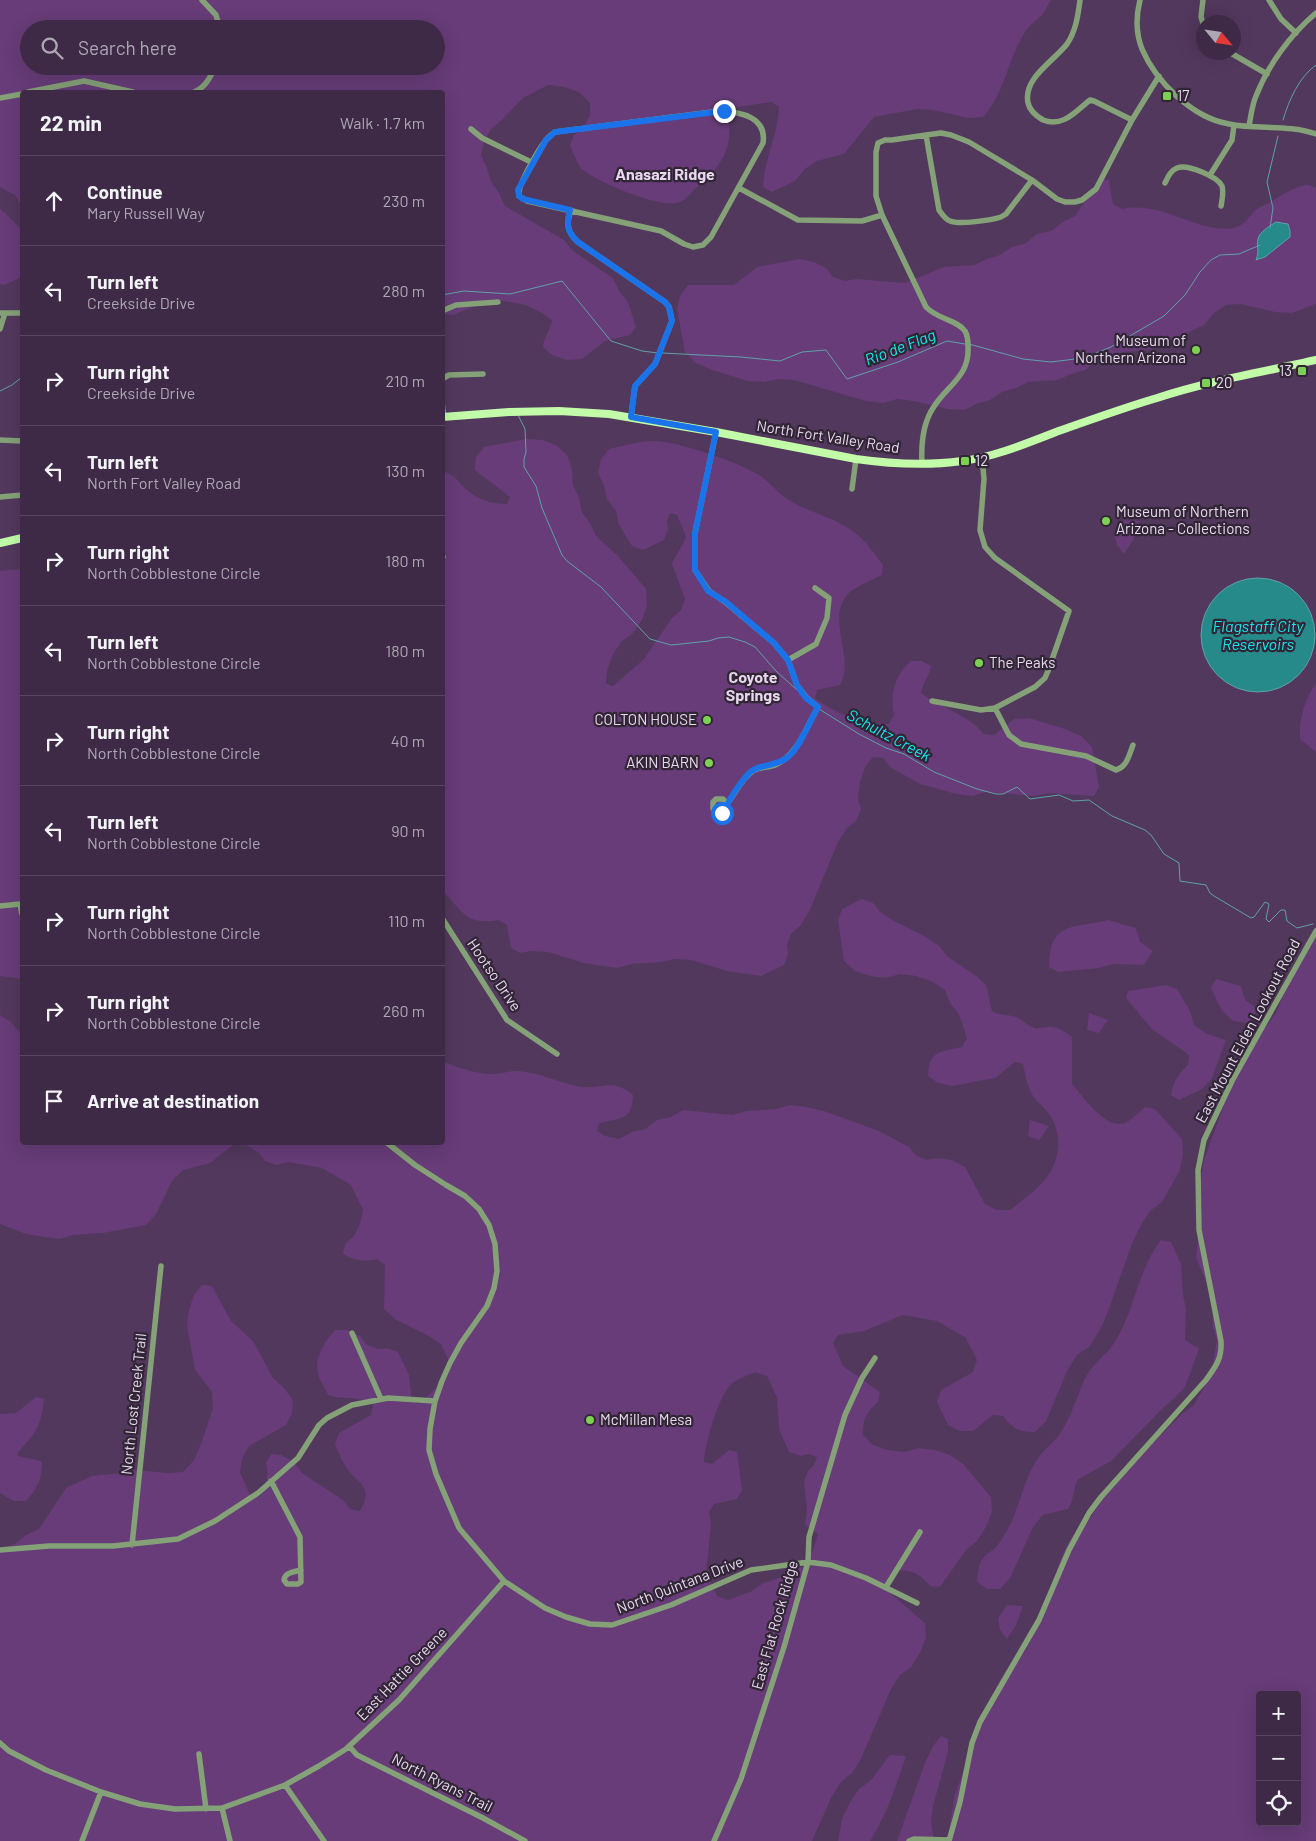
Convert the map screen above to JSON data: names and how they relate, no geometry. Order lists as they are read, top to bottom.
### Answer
{
  "streets": {
    "main road": ["North Fort Valley Road"],
    "street": [
      "Hootso Drive",
      "East Mount Elden Lookout Road",
      "North Lost Creek Trail",
      "North Quintana Drive",
      "East Flat Rock Ridge",
      "East Hattie Greene",
      "North Ryans Trail"
    ]
  },
  "crossings": [
    ["North Quintana Drive", "East Flat Rock Ridge"],
    ["North Quintana Drive", "East Hattie Greene"],
    ["East Hattie Greene", "North Ryans Trail"]
  ],
  "districts": ["Anasazi Ridge", "Coyote Springs"],
  "water": ["Rio de Flag", "Flagstaff City Reservoirs", "Schultz Creek"],
  "places": {
    "transit": [
      "17",
      "13",
      "20",
      "12"
    ],
    "other": [
      "Museum of Northern Arizona",
      "Museum of Northern Arizona - Collections",
      "The Peaks",
      "COLTON HOUSE",
      "AKIN BARN",
      "McMillan Mesa"
    ]
  },
  "north": "bottom right",
  "page": {
    "search": "Search here",
    "heading": ["22 min", "Walk · 1.7 km"],
    "list": [
      ["Continue", "Mary Russell Way", "230 m"],
      ["Turn left", "Creekside Drive", "280 m"],
      ["Turn right", "Creekside Drive", "210 m"],
      ["Turn left", "North Fort Valley Road", "130 m"],
      ["Turn right", "North Cobblestone Circle", "180 m"],
      ["Turn left", "North Cobblestone Circle", "180 m"],
      ["Turn right", "North Cobblestone Circle", "40 m"],
      ["Turn left", "North Cobblestone Circle", "90 m"],
      ["Turn right", "North Cobblestone Circle", "110 m"],
      ["Turn right", "North Cobblestone Circle", "260 m"],
      "Arrive at destination"
    ],
    "map_buttons": ["+", "−"]
  }
}
